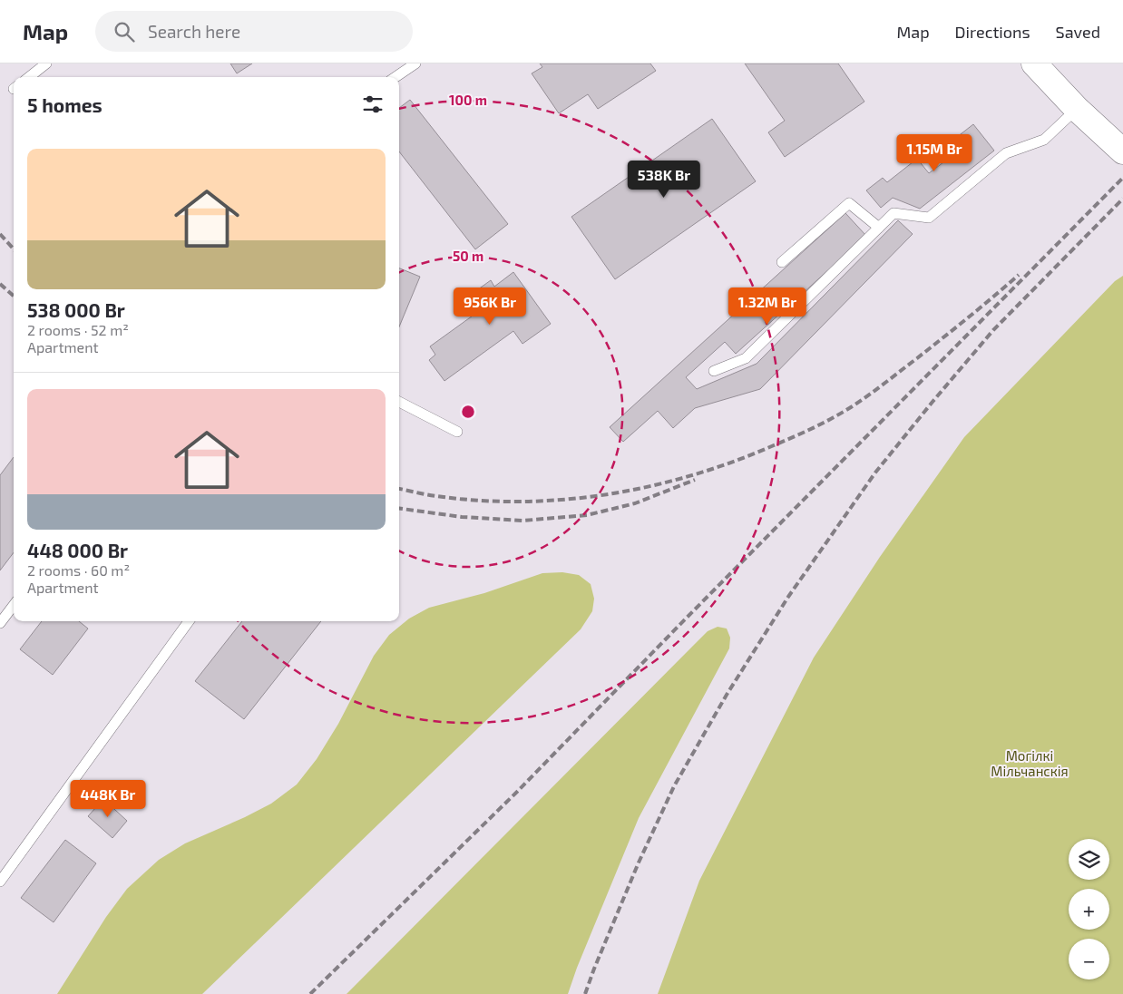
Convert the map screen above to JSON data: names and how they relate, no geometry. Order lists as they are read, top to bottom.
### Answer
{
  "parks": ["Могілкі Мільчанскія"],
  "page": {
    "header": "Map",
    "search": "Search here",
    "nav": ["Map", "Directions", "Saved"],
    "heading": "5 homes",
    "list": [
      {
        "name": "538 000 Br",
        "note": "2 rooms · 52 m² · Apartment"
      },
      {
        "name": "448 000 Br",
        "note": "2 rooms · 60 m² · Apartment"
      }
    ],
    "price": [
      "1.15M Br",
      "538K Br",
      "956K Br",
      "1.32M Br",
      "448K Br"
    ],
    "map_buttons": ["+", "−"]
  },
  "rings": ["100 m", "50 m"]
}
